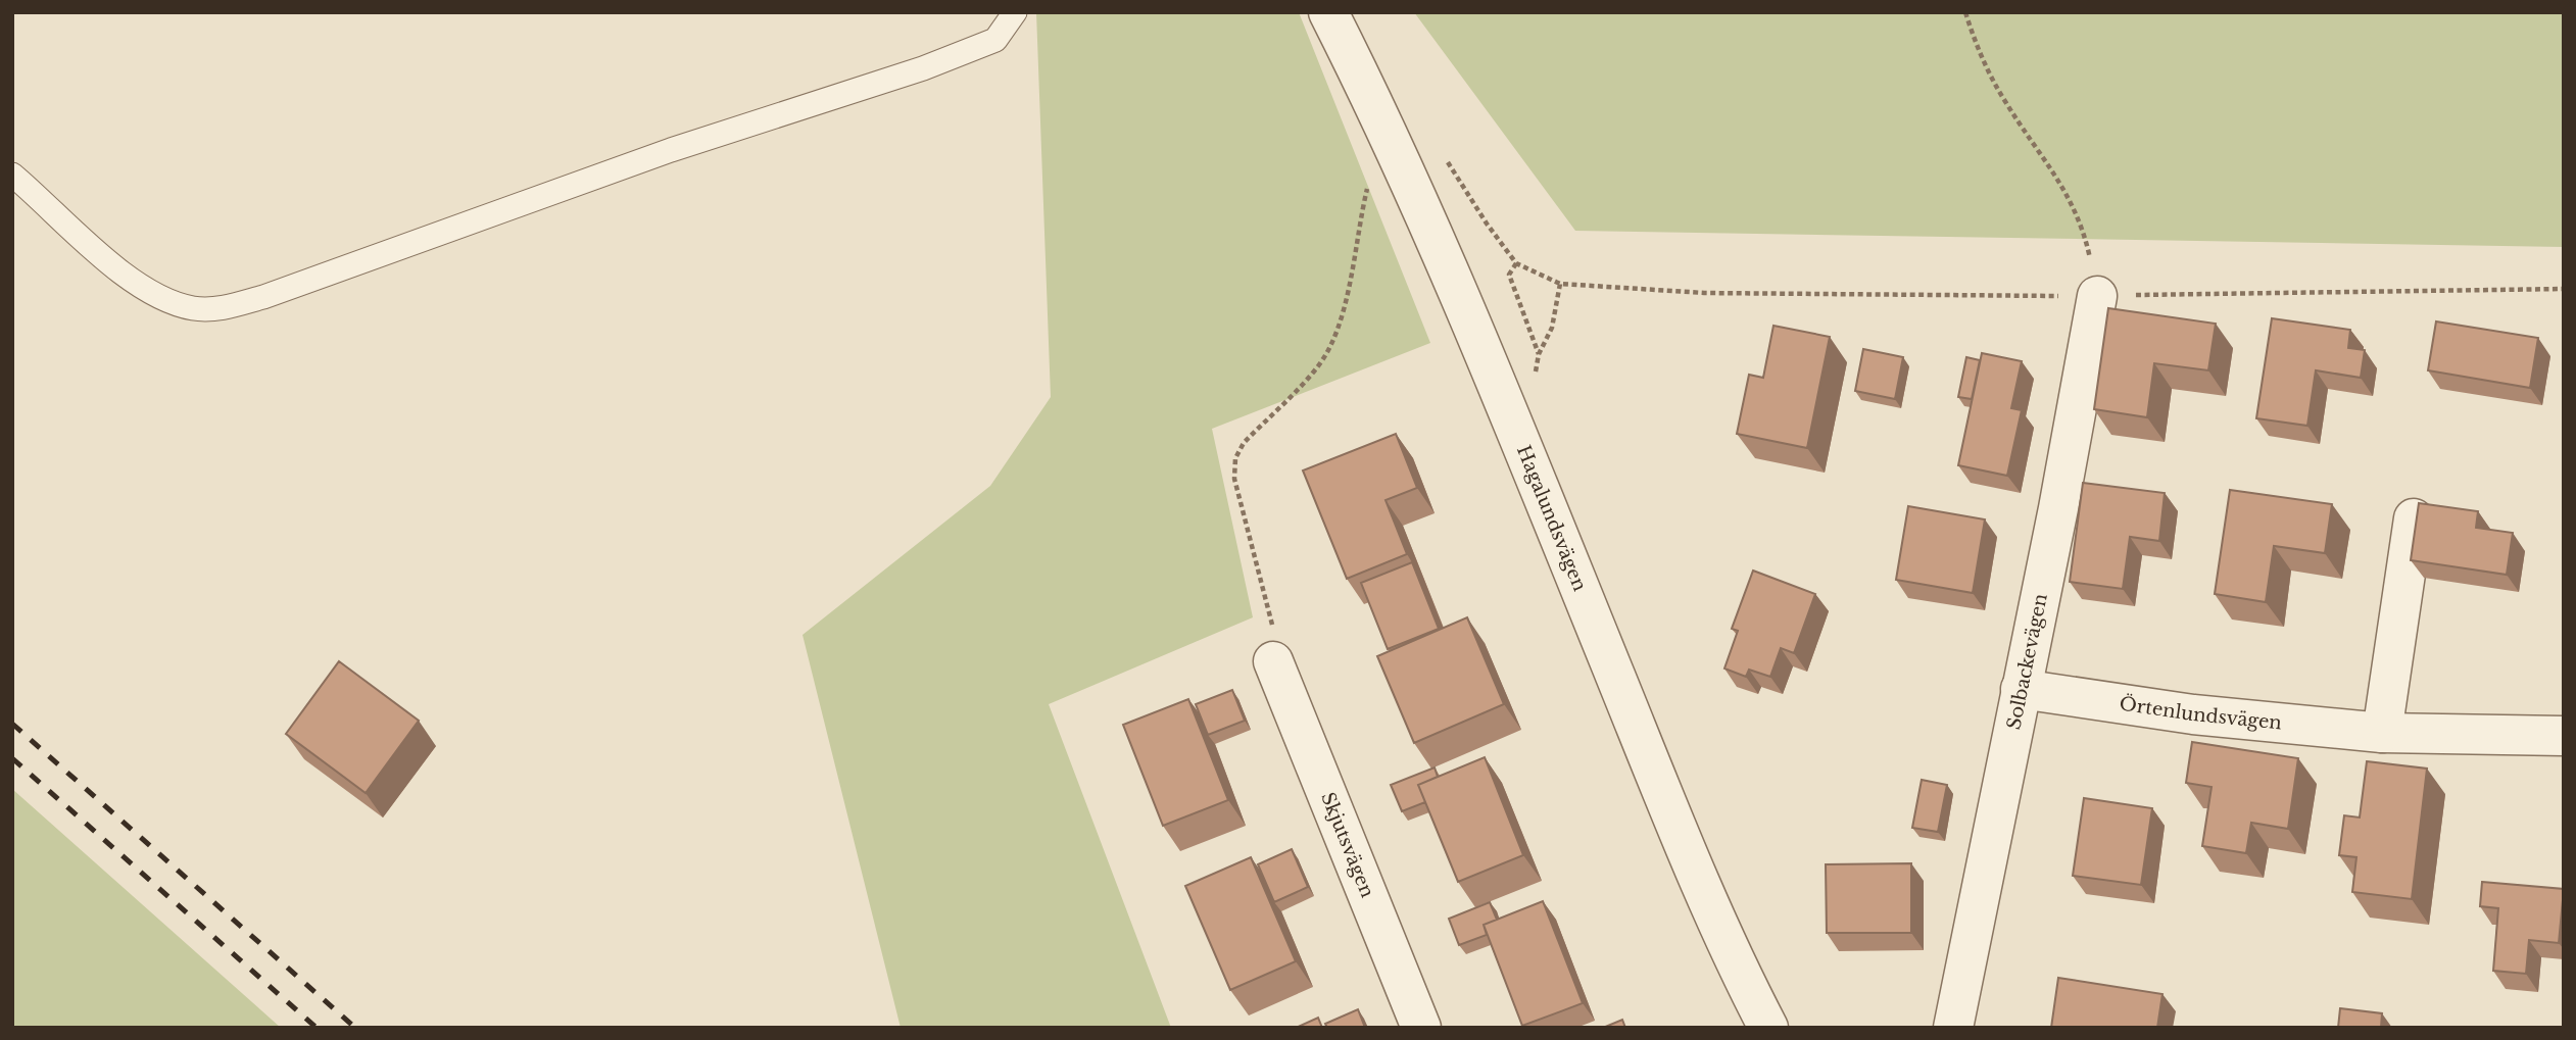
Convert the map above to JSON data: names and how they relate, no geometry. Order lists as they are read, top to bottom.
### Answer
{
  "streets": {
    "street": [
      "Hagalundsvägen",
      "Solbackevägen",
      "Örtenlundsvägen",
      "Skjutsvägen"
    ]
  },
  "crossings": [
    ["Solbackevägen", "Örtenlundsvägen"]
  ]
}
